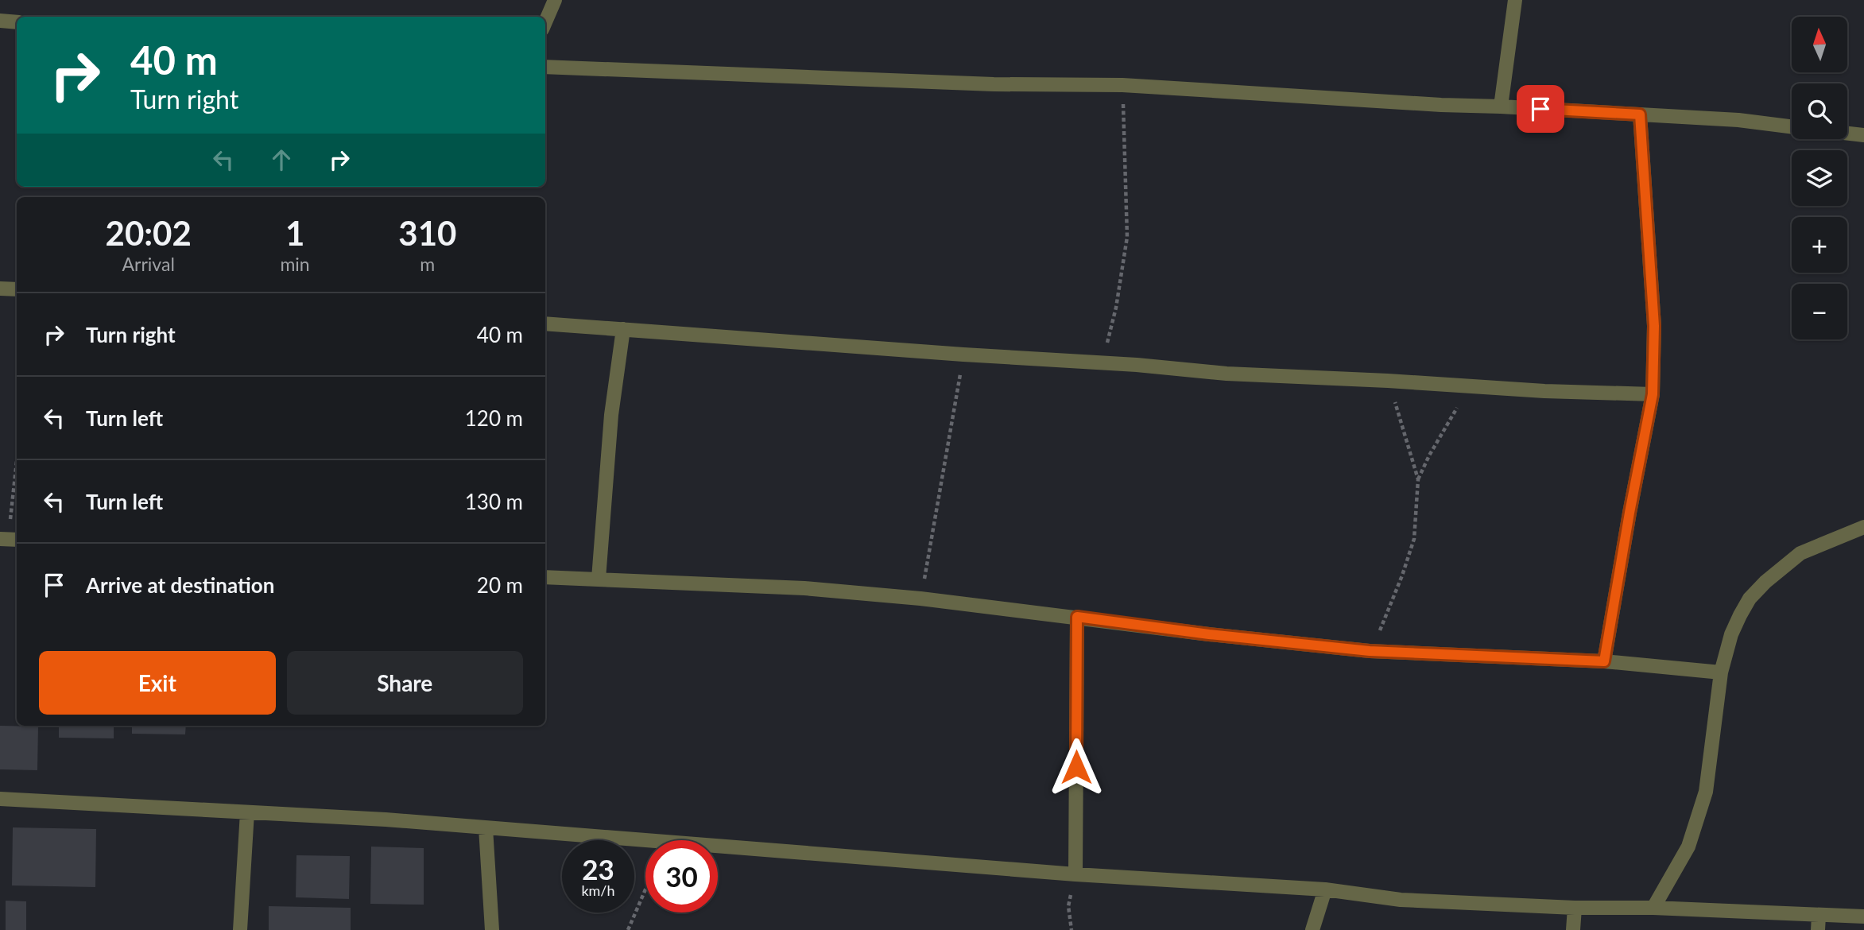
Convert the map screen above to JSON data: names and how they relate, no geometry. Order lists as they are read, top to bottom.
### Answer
{
  "north": "top",
  "page": {
    "map_buttons": ["+", "−"],
    "turn": ["40 m", "Turn right"],
    "eta": [
      "20:02",
      "Arrival",
      "1",
      "min",
      "310",
      "m"
    ],
    "list": [
      {
        "name": "Turn right",
        "value": "40 m"
      },
      {
        "name": "Turn left",
        "value": "120 m"
      },
      {
        "name": "Turn left",
        "value": "130 m"
      },
      {
        "name": "Arrive at destination",
        "value": "20 m"
      }
    ],
    "buttons": ["Exit", "Share"],
    "speed": "23 km/h",
    "limit": "30"
  }
}
